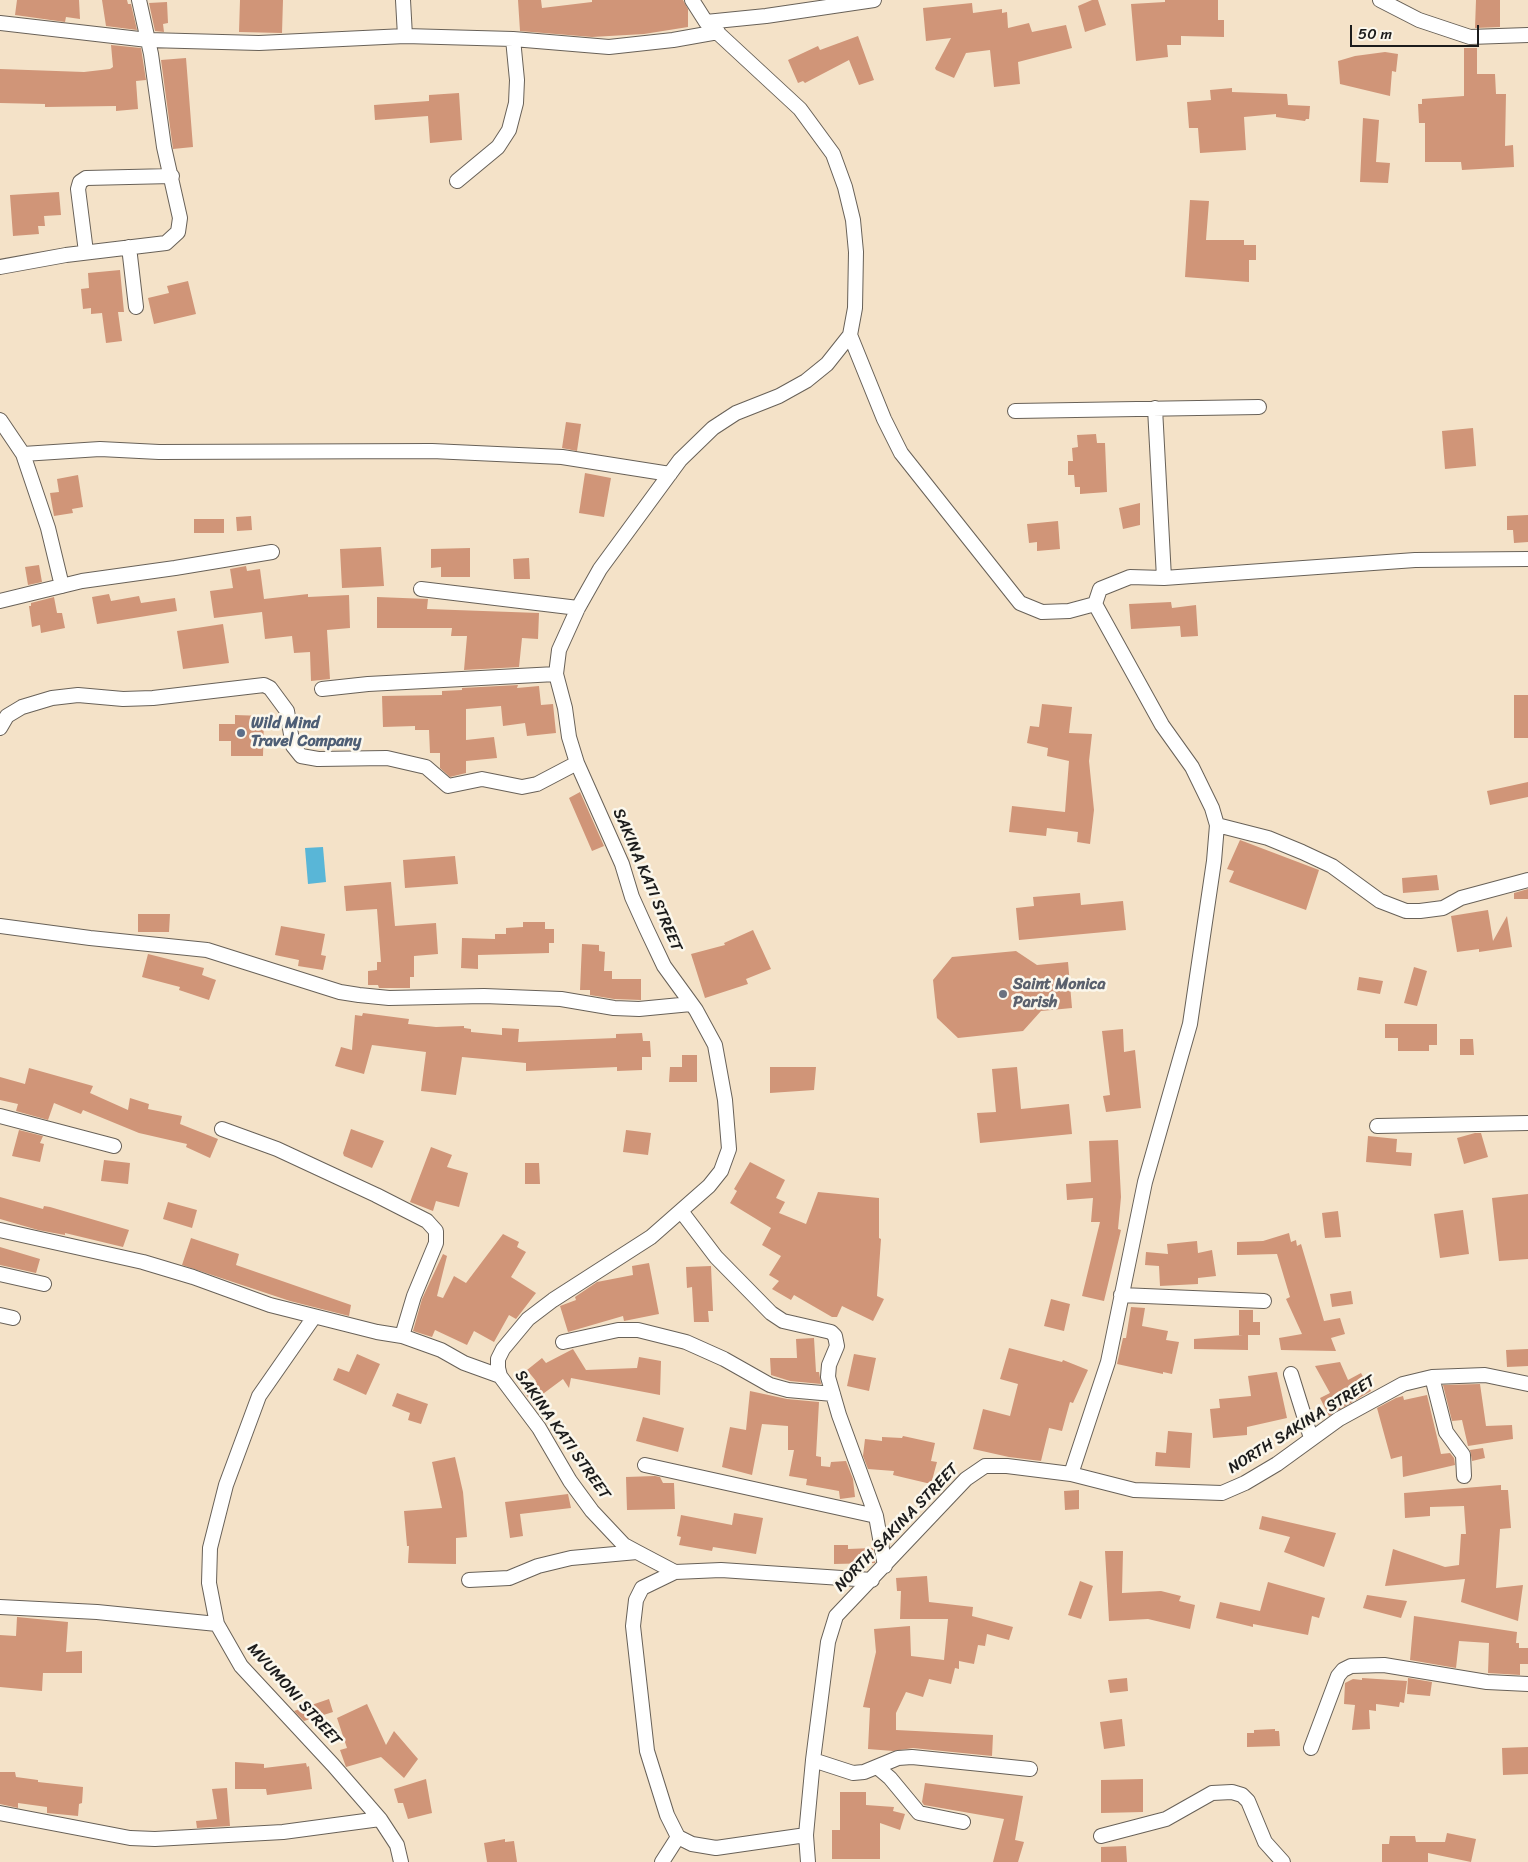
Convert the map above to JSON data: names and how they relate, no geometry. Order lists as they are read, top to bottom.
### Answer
{
  "streets": {
    "street": ["SAKINA KATI STREET", "NORTH SAKINA STREET", "MVUMONI STREET"]
  },
  "places": ["Wild Mind Travel Company", "Saint Monica Parish"],
  "scale_bar": "50 m"
}
